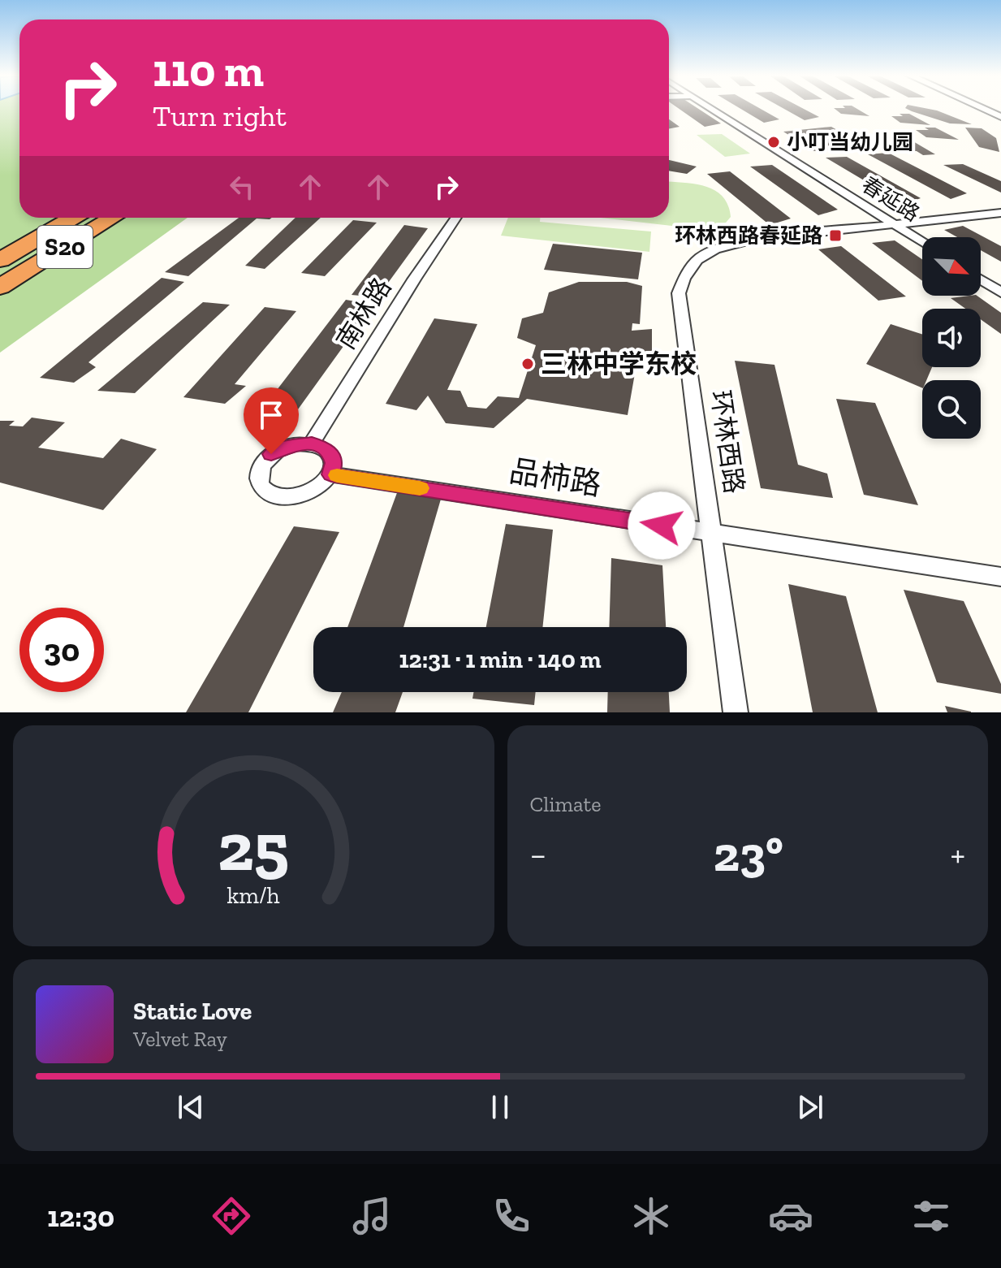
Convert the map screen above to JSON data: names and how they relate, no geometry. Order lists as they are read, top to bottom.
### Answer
{
  "streets": {
    "highway": ["S20"],
    "street": [
      "春延路",
      "南林路",
      "环林西路",
      "品柿路"
    ]
  },
  "crossings": [
    ["春延路", "环林西路"],
    ["南林路", "品柿路"],
    ["环林西路", "品柿路"]
  ],
  "places": {
    "other": ["小叮当幼儿园", "三林中学东校"],
    "transit": ["环林西路春延路"]
  },
  "north": "bottom right",
  "page": {
    "turn": ["110 m", "Turn right"],
    "limit": "30",
    "trip": "12:31 · 1 min · 140 m",
    "tile": "Climate",
    "heat": ["−", "23°", "+"],
    "song": ["Static Love", "Velvet Ray"],
    "tabs": "12:30",
    "gauge": ["25", "km/h"]
  }
}
